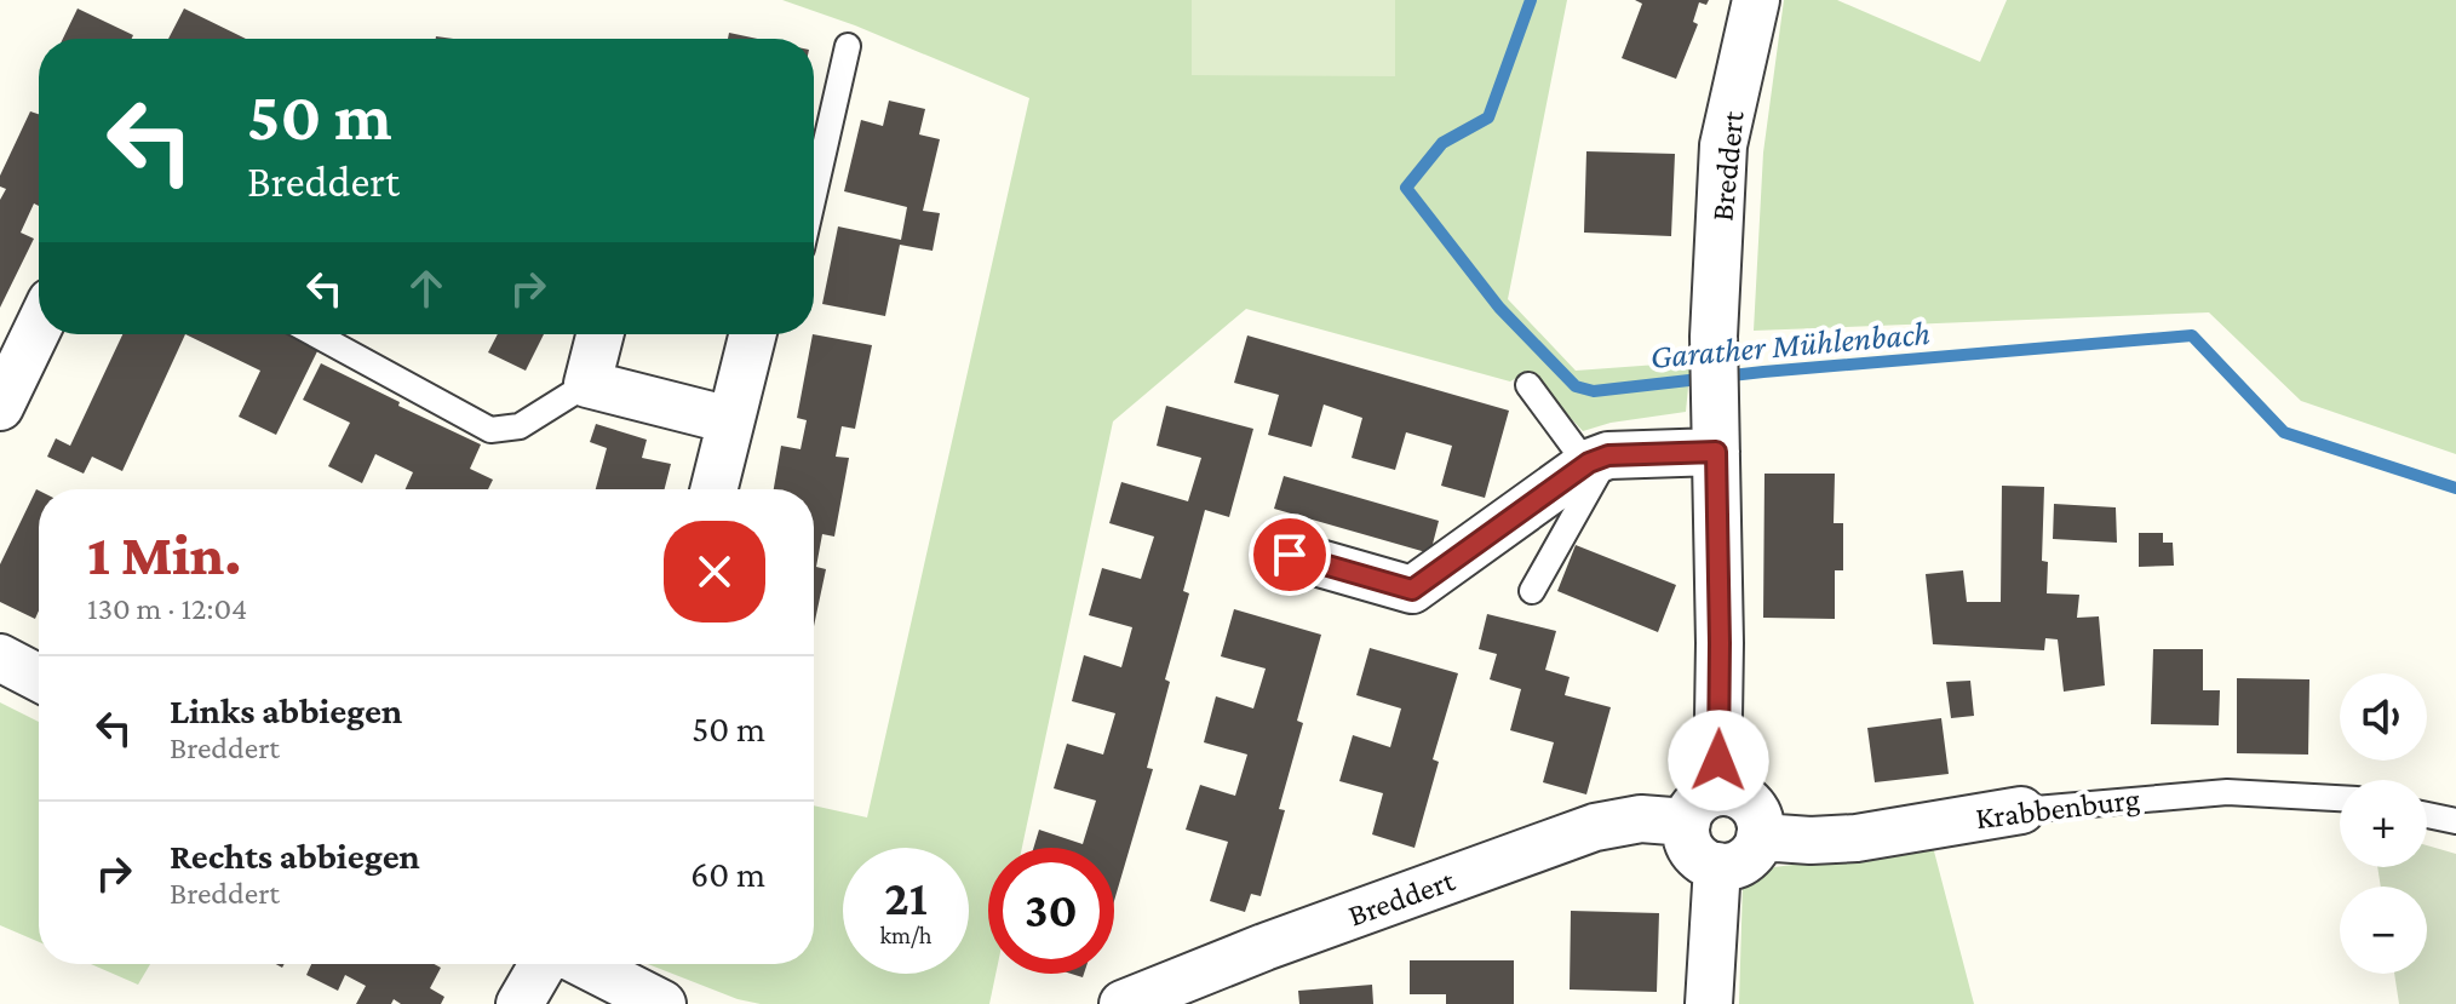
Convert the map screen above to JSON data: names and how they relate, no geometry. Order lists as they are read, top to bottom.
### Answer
{
  "streets": {
    "street": ["Breddert", "Krabbenburg"]
  },
  "crossings": [
    ["Breddert", "Krabbenburg"]
  ],
  "water": ["Garather Mühlenbach"],
  "page": {
    "turn": ["50 m", "Breddert"],
    "heading": ["1 Min.", "130 m · 12:04"],
    "list": [
      {
        "name": "Links abbiegen",
        "note": "Breddert",
        "value": "50 m"
      },
      {
        "name": "Rechts abbiegen",
        "note": "Breddert",
        "value": "60 m"
      }
    ],
    "map_buttons": ["+", "−"],
    "speed": "21 km/h",
    "limit": "30"
  }
}
